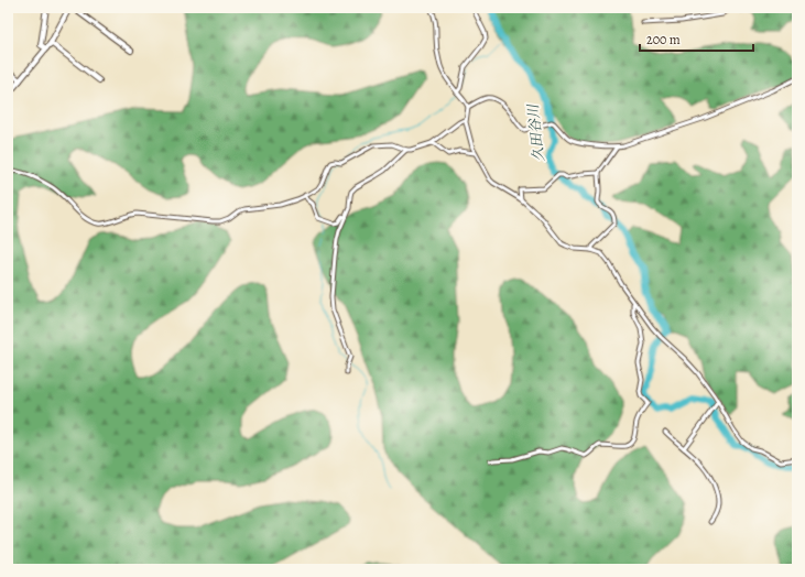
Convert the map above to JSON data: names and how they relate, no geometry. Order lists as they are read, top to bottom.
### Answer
{
  "water": ["久田谷川"],
  "scale_bar": "200 m"
}
